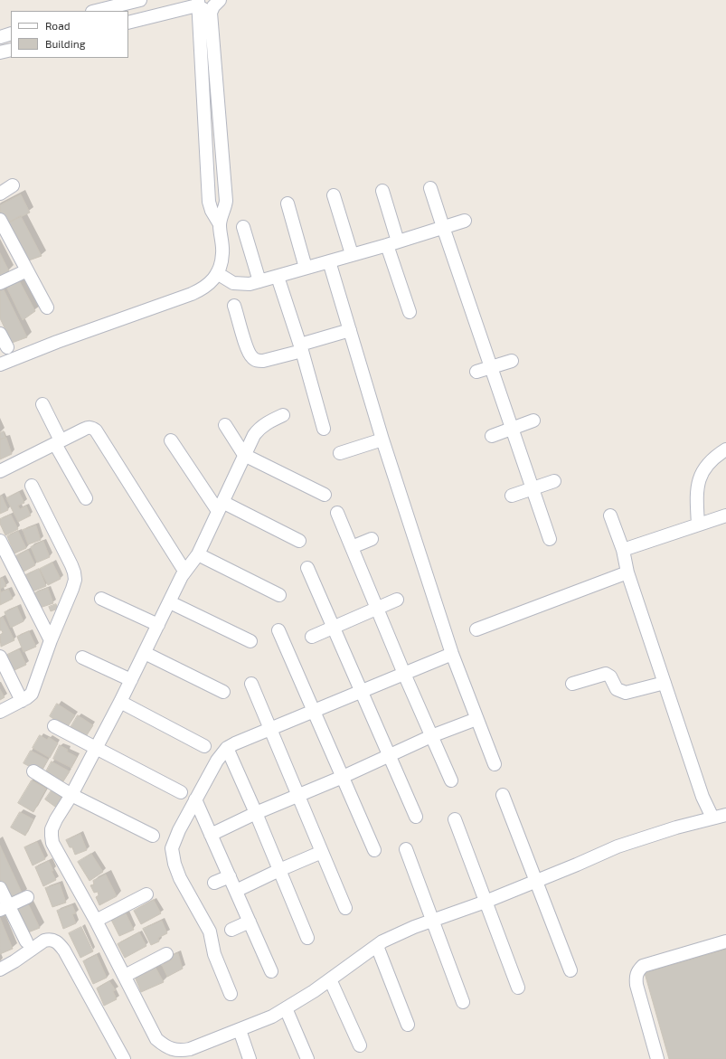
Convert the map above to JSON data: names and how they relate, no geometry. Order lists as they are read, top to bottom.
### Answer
{
  "legend": ["Road", "Building"]
}
